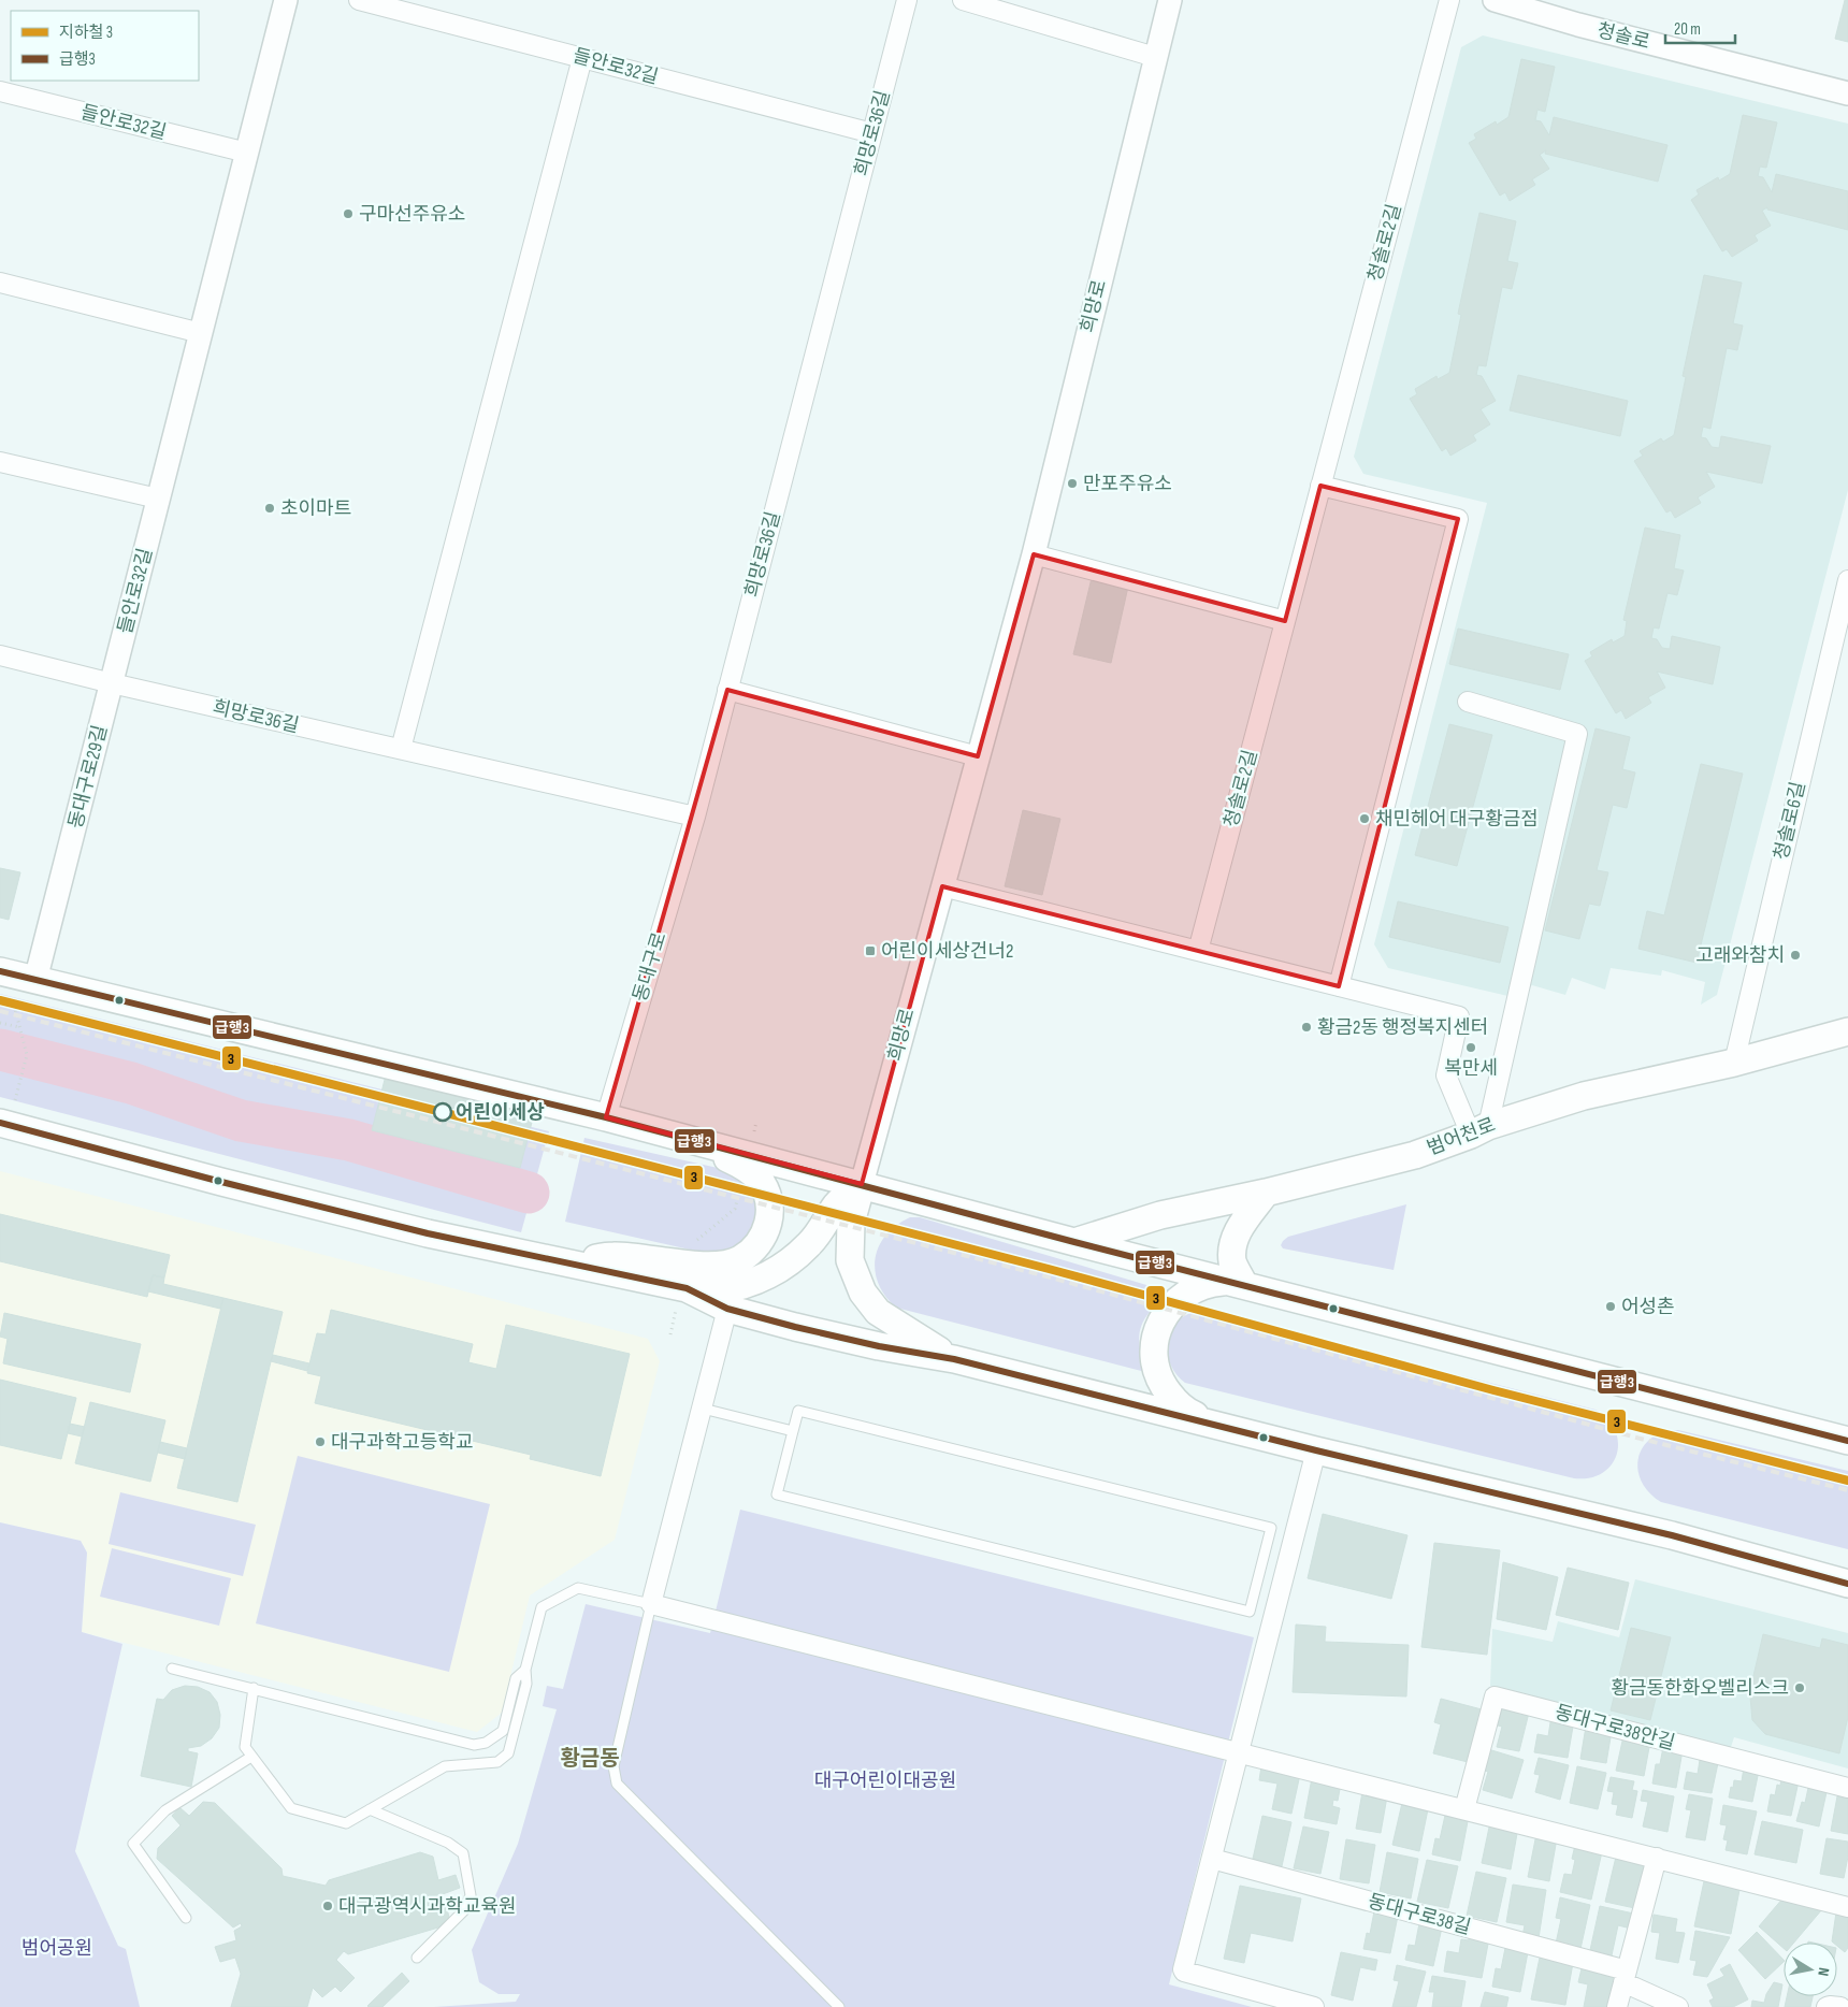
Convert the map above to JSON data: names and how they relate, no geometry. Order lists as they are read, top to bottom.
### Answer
{
  "streets": {
    "main road": ["범어천로"],
    "street": [
      "청솔로",
      "들안로32길",
      "희망로36길",
      "청솔로2길",
      "희망로",
      "동대구로29길",
      "청솔로6길",
      "동대구로",
      "동대구로38안길",
      "동대구로38길"
    ]
  },
  "crossings": [
    ["들안로32길", "희망로36길"],
    ["들안로32길", "동대구로29길"],
    ["희망로36길", "동대구로29길"],
    ["희망로36길", "동대구로"],
    ["청솔로6길", "범어천로"]
  ],
  "districts": ["황금동"],
  "parks": ["대구어린이대공원", "범어공원"],
  "places": {
    "other": [
      "구마선주유소",
      "만포주유소",
      "초이마트",
      "채민헤어 대구황금점",
      "고래와참치",
      "황금2동 행정복지센터",
      "복만세",
      "어린이세상",
      "어성촌",
      "대구과학고등학교",
      "황금동한화오벨리스크",
      "대구광역시과학교육원"
    ],
    "transit": ["어린이세상건너2"]
  },
  "lines": ["transit line 급행3", "metro line 3"],
  "legend": ["지하철 3", "급행3"],
  "scale_bar": "20 m",
  "north": "right"
}
